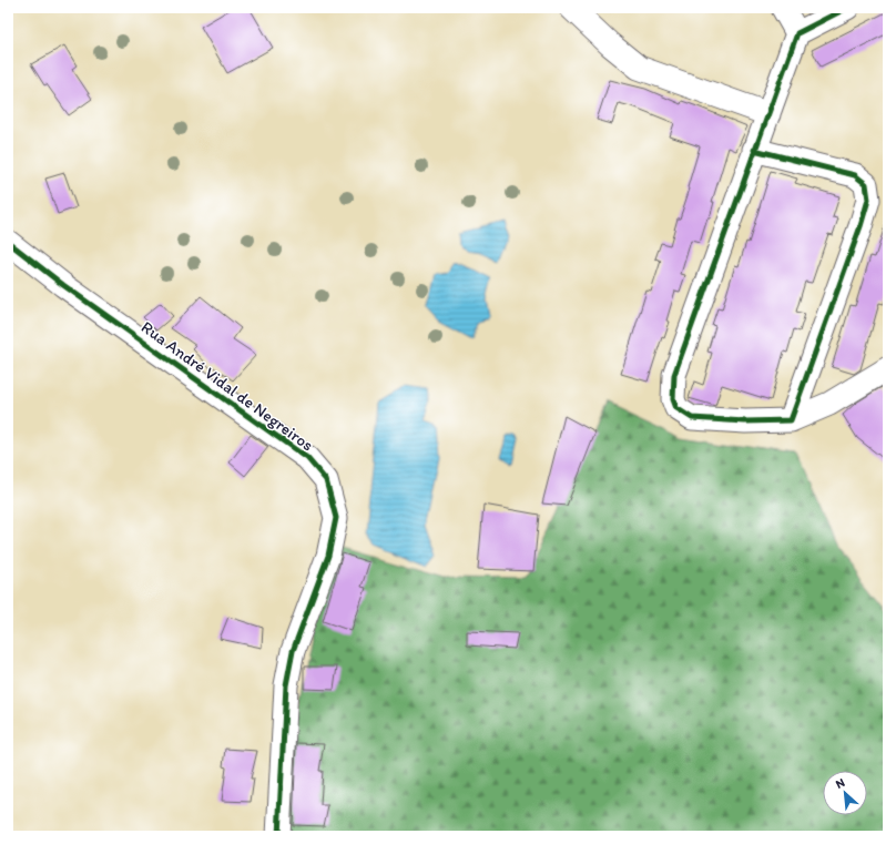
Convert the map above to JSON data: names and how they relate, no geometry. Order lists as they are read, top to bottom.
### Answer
{
  "streets": {
    "street": ["Rua André Vidal de Negreiros"]
  },
  "north": "top left"
}
